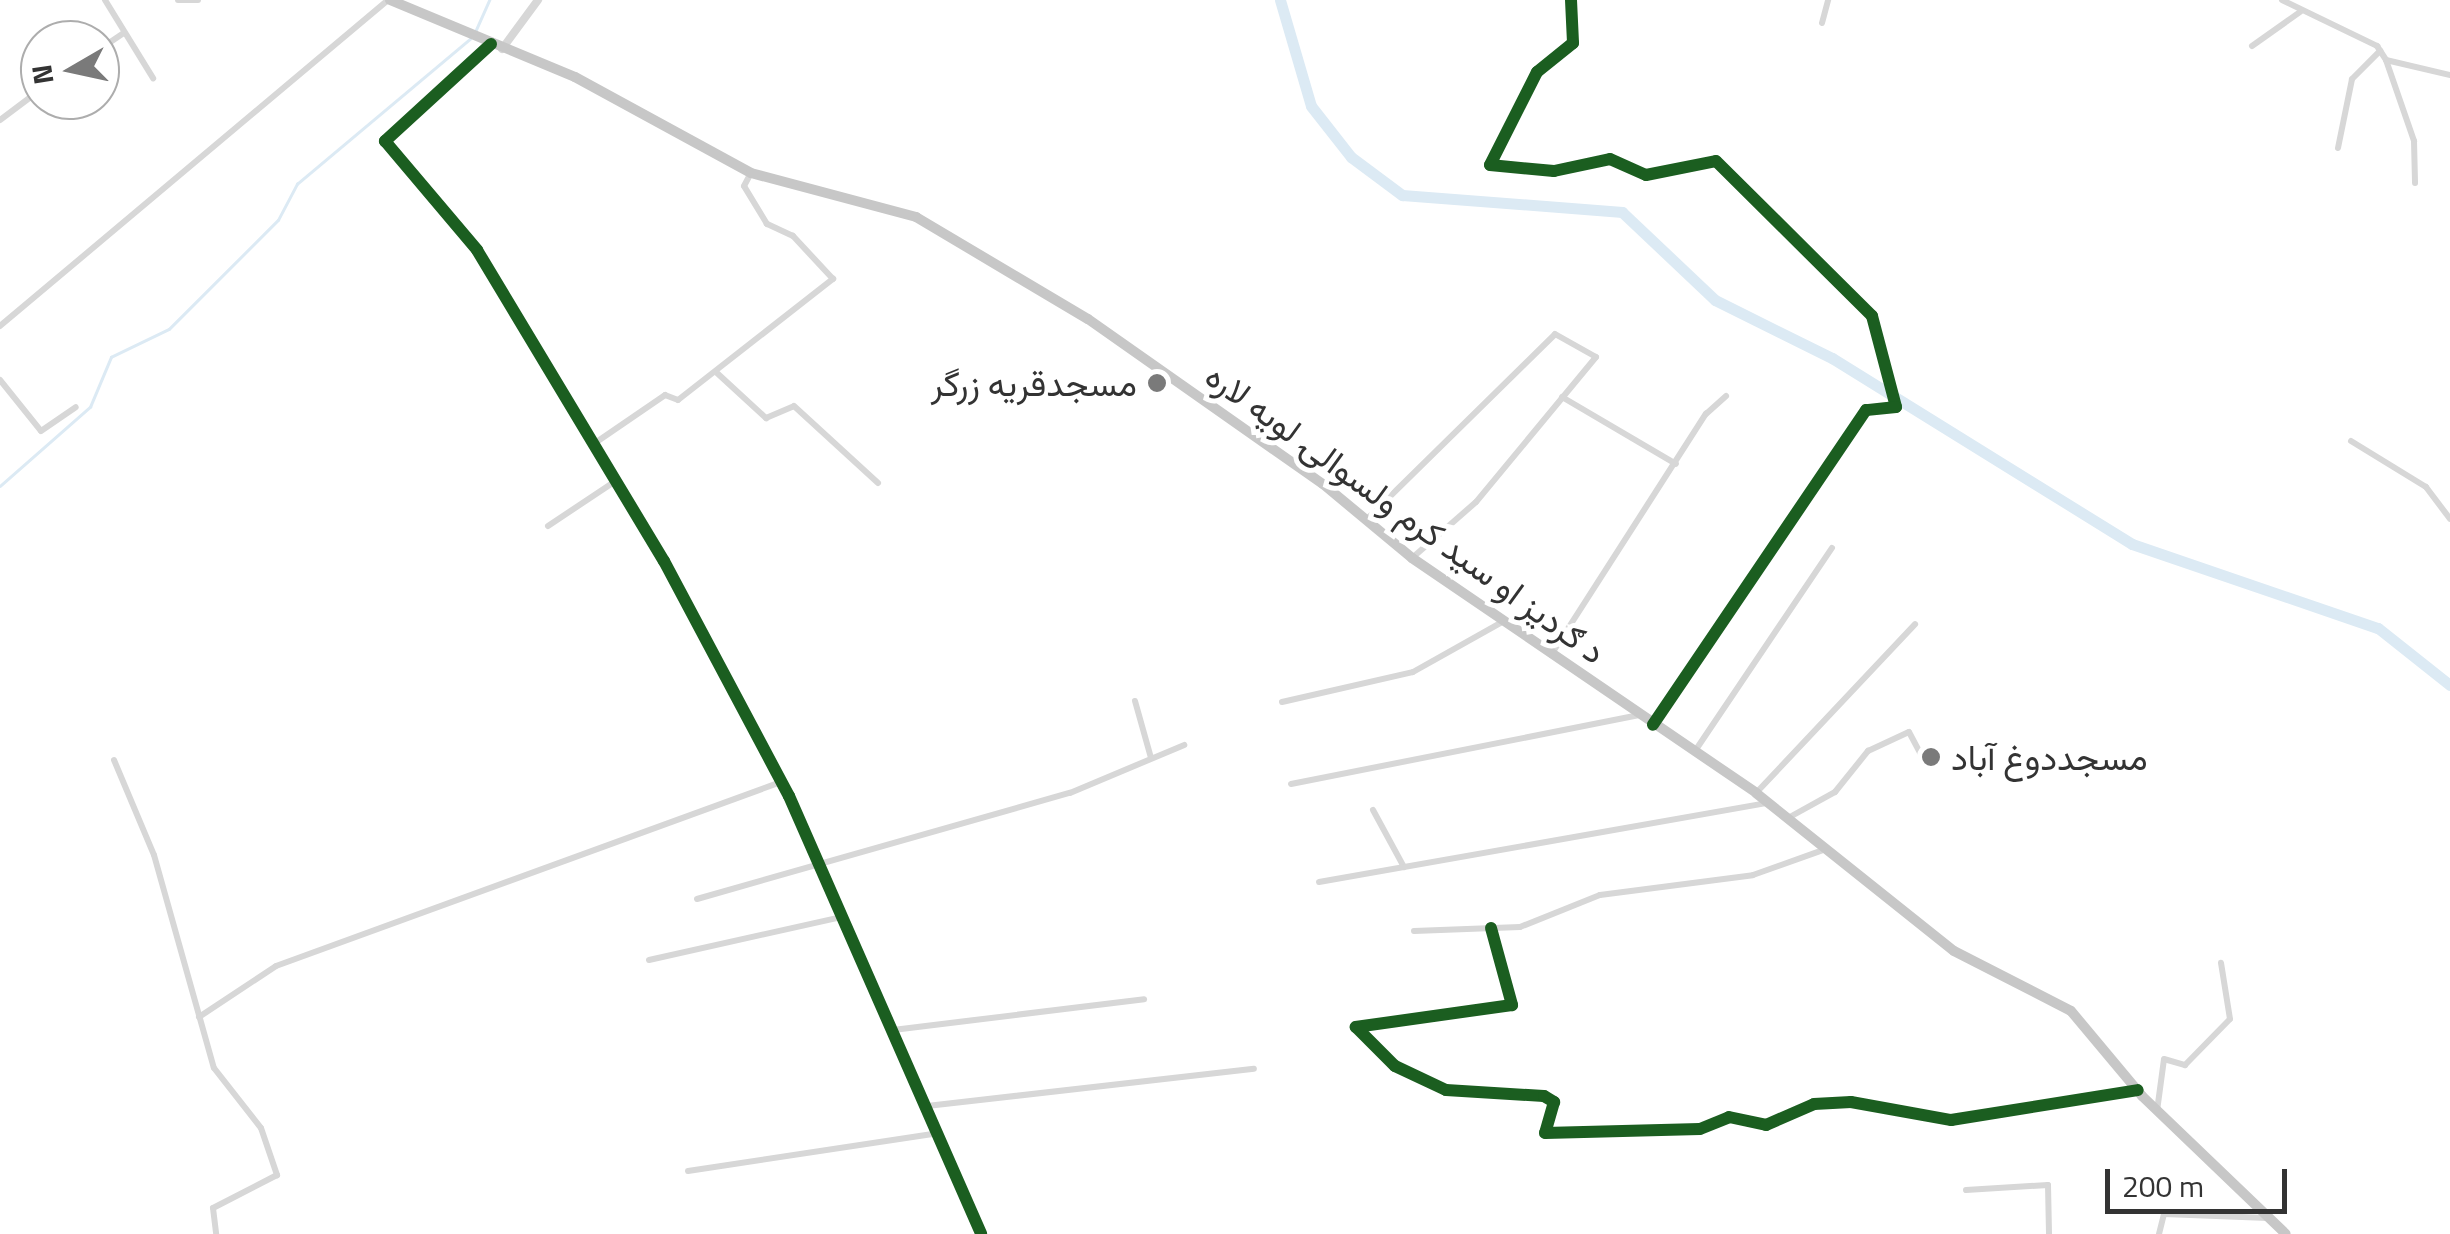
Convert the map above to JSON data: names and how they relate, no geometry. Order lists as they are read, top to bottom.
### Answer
{
  "streets": {
    "highway": ["د ګردیز او سید کرم ولسوالۍ لویه لاره"]
  },
  "places": ["مسجدقریه زرگر", "مسجددوغ آباد"],
  "scale_bar": "200 m",
  "north": "left"
}
